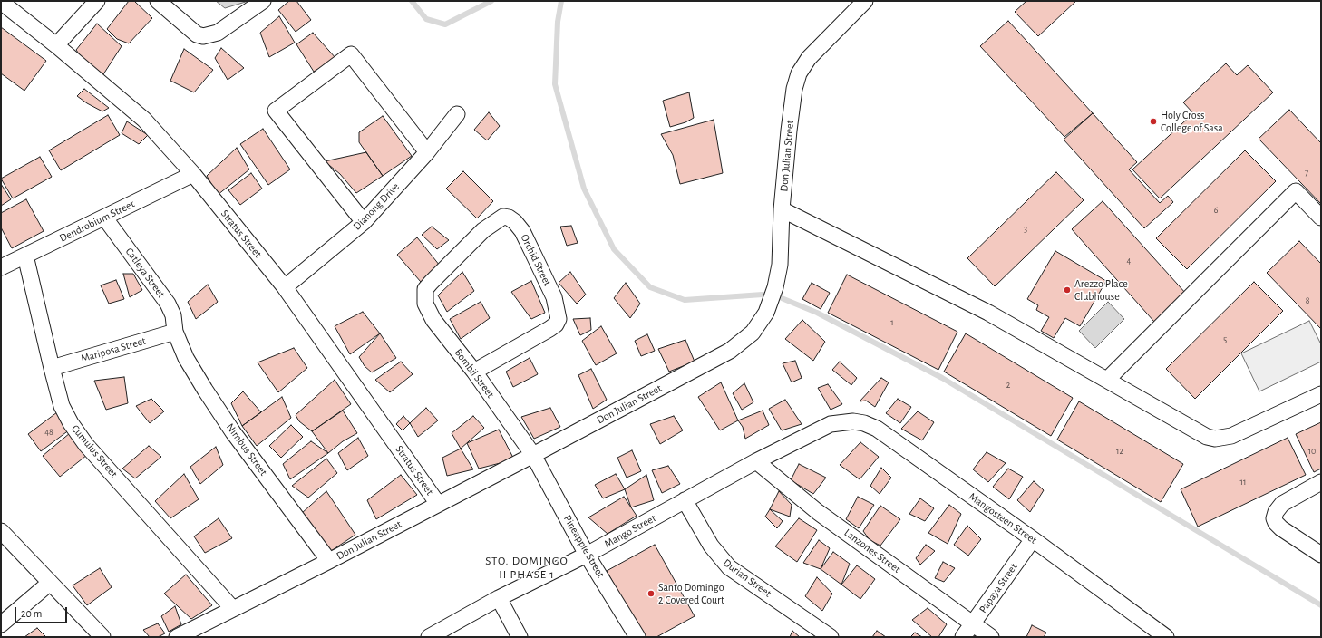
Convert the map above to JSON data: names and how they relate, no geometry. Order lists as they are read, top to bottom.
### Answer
{
  "streets": {
    "street": [
      "Don Julian Street",
      "Dianong Drive",
      "Dendrobium Street",
      "Stratus Street",
      "Orchid Street",
      "Catleya Street",
      "Mariposa Street",
      "Bombil Street",
      "Nimbus Street",
      "Cumulus Street",
      "Mangosteen Street",
      "Mango Street",
      "Pineapple Street",
      "Lanzones Street",
      "Durian Street",
      "Papaya Street"
    ]
  },
  "crossings": [
    ["Don Julian Street", "Stratus Street"],
    ["Don Julian Street", "Bombil Street"],
    ["Don Julian Street", "Nimbus Street"],
    ["Don Julian Street", "Cumulus Street"],
    ["Don Julian Street", "Pineapple Street"],
    ["Dianong Drive", "Stratus Street"],
    ["Dendrobium Street", "Stratus Street"],
    ["Dendrobium Street", "Catleya Street"],
    ["Dendrobium Street", "Cumulus Street"],
    ["Orchid Street", "Bombil Street"],
    ["Catleya Street", "Mariposa Street"],
    ["Catleya Street", "Nimbus Street"],
    ["Mariposa Street", "Nimbus Street"],
    ["Mariposa Street", "Cumulus Street"],
    ["Bombil Street", "Pineapple Street"],
    ["Mangosteen Street", "Mango Street"],
    ["Mangosteen Street", "Papaya Street"],
    ["Mango Street", "Pineapple Street"],
    ["Mango Street", "Lanzones Street"],
    ["Mango Street", "Durian Street"],
    ["Lanzones Street", "Papaya Street"]
  ],
  "districts": ["STO. DOMINGO II PHASE 1"],
  "places": ["Holy Cross College of Sasa", "Arezzo Place Clubhouse", "Santo Domingo 2 Covered Court"],
  "house_numbers": [
    "7",
    "6",
    "3",
    "4",
    "8",
    "1",
    "5",
    "2",
    "48",
    "12",
    "10",
    "11"
  ],
  "scale_bar": "20 m"
}
